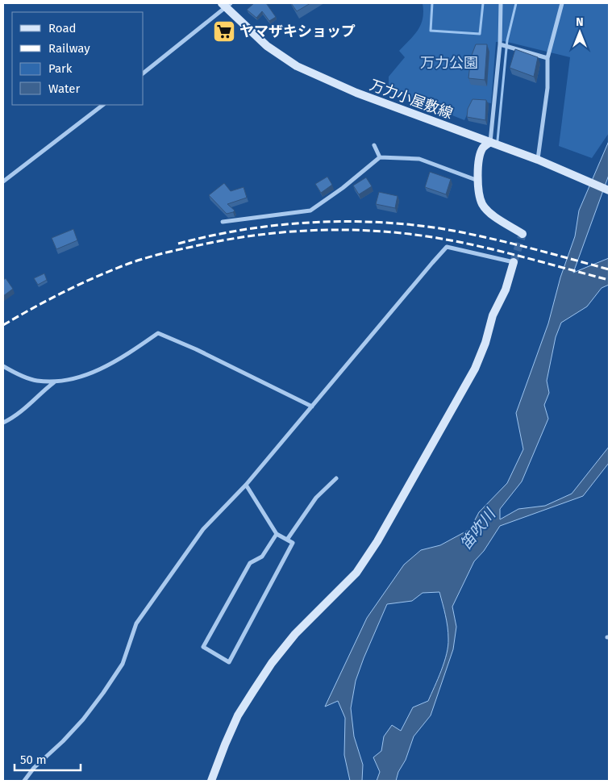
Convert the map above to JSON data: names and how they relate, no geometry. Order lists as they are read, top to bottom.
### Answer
{
  "streets": {
    "street": ["万力小屋敷線"]
  },
  "water": ["笛吹川"],
  "parks": ["万力公園"],
  "places": {
    "supermarket": ["ヤマザキショップ"]
  },
  "legend": [
    "Road",
    "Railway",
    "Park",
    "Water"
  ],
  "scale_bar": "50 m",
  "north": "top"
}
